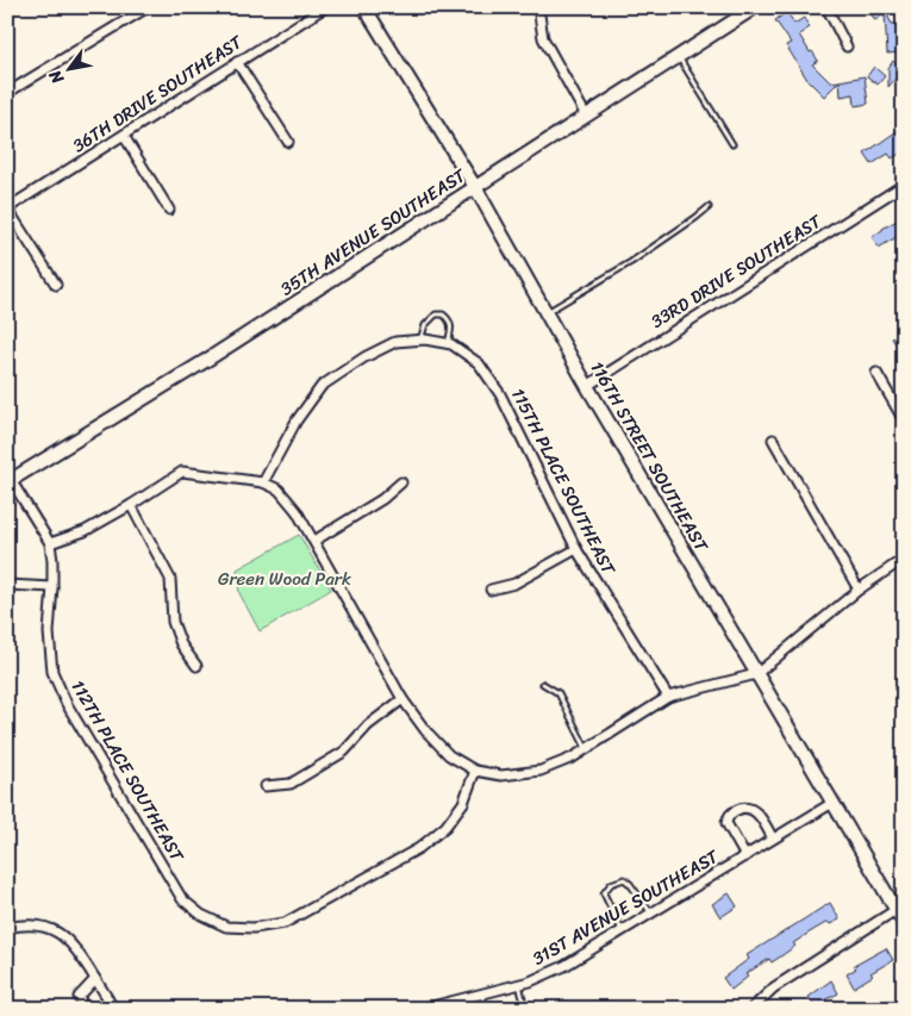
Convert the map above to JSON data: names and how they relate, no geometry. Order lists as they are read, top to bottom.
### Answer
{
  "streets": {
    "street": [
      "36TH DRIVE SOUTHEAST",
      "35TH AVENUE SOUTHEAST",
      "33RD DRIVE SOUTHEAST",
      "116TH STREET SOUTHEAST",
      "115TH PLACE SOUTHEAST",
      "112TH PLACE SOUTHEAST",
      "31ST AVENUE SOUTHEAST"
    ]
  },
  "crossings": [
    ["35TH AVENUE SOUTHEAST", "116TH STREET SOUTHEAST"],
    ["35TH AVENUE SOUTHEAST", "112TH PLACE SOUTHEAST"],
    ["33RD DRIVE SOUTHEAST", "116TH STREET SOUTHEAST"],
    ["116TH STREET SOUTHEAST", "31ST AVENUE SOUTHEAST"]
  ],
  "parks": ["Green Wood Park"],
  "north": "bottom left"
}
